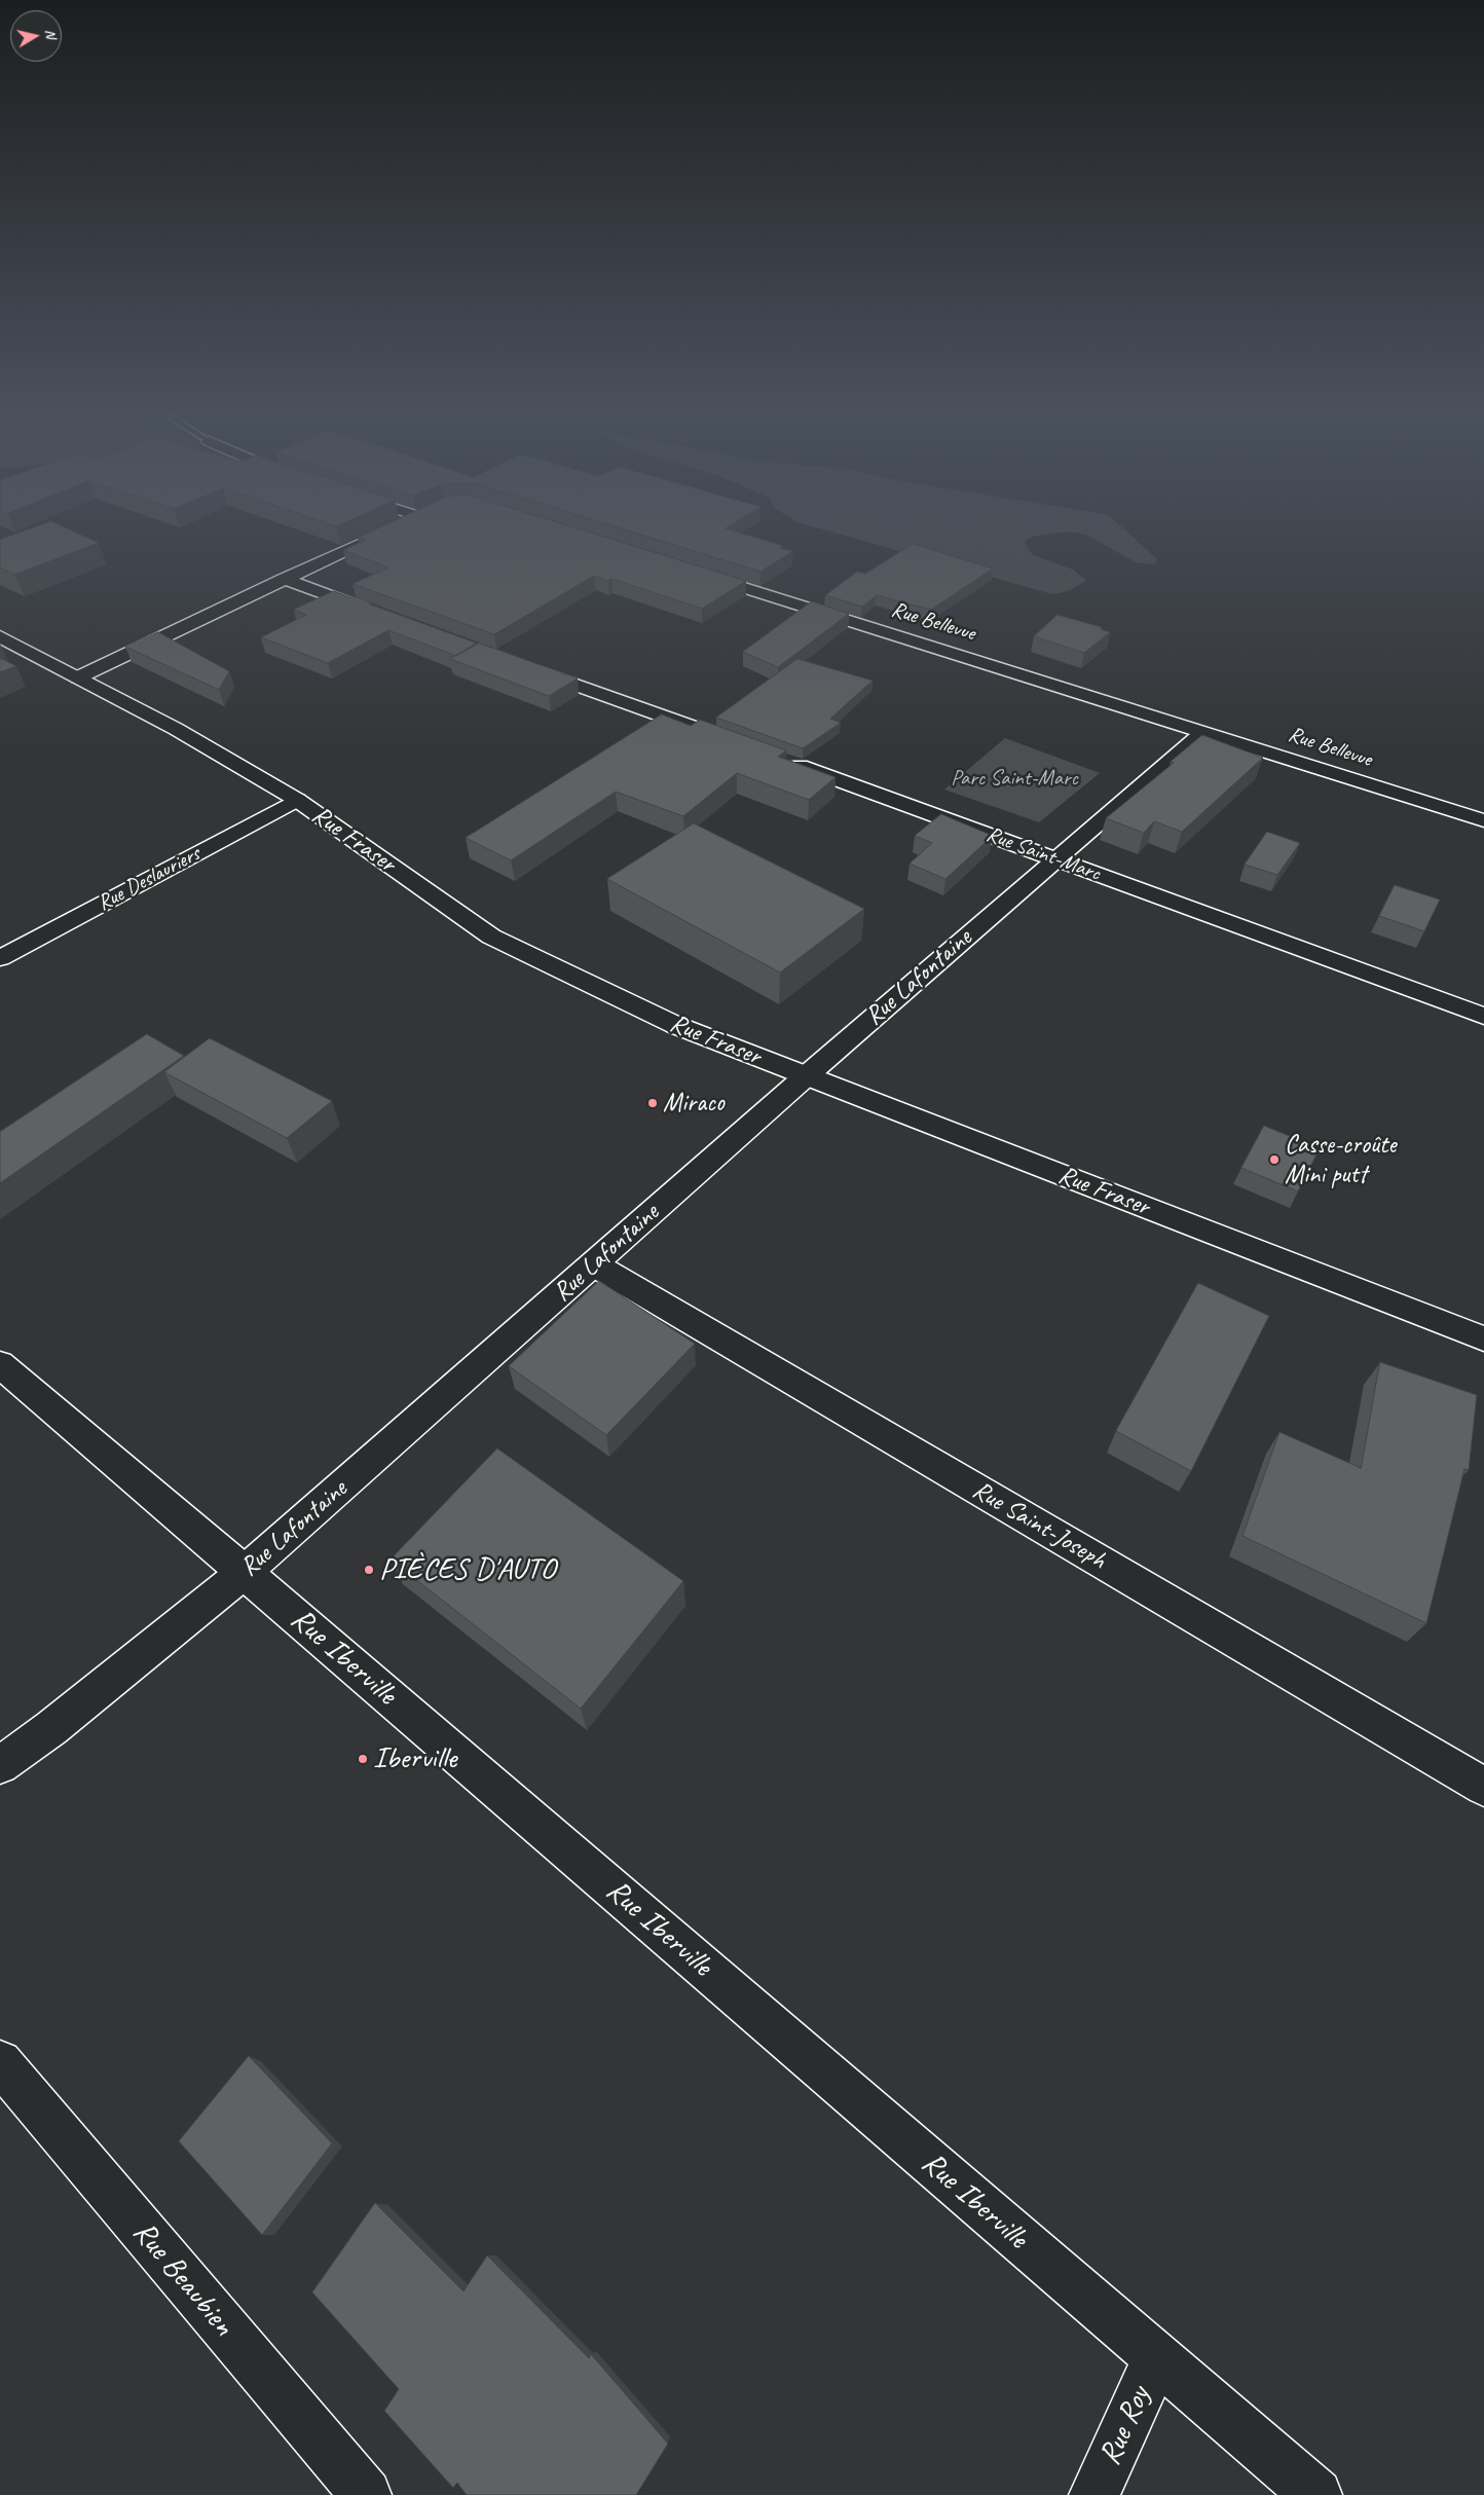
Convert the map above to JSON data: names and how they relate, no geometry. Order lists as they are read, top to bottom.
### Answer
{
  "streets": {
    "street": [
      "Rue Bellevue",
      "Rue Fraser",
      "Rue Saint-Marc",
      "Rue Deslauriers",
      "Rue Lafontaine",
      "Rue Saint-Joseph",
      "Rue Iberville",
      "Rue Beaubien",
      "Rue Roy"
    ]
  },
  "crossings": [
    ["Rue Bellevue", "Rue Lafontaine"],
    ["Rue Fraser", "Rue Deslauriers"],
    ["Rue Fraser", "Rue Lafontaine"],
    ["Rue Saint-Marc", "Rue Lafontaine"],
    ["Rue Lafontaine", "Rue Saint-Joseph"],
    ["Rue Lafontaine", "Rue Iberville"],
    ["Rue Iberville", "Rue Roy"]
  ],
  "parks": ["Parc Saint-Marc"],
  "places": [
    "Miraco",
    "Casse-croûte Mini putt",
    "PIÈCES D'AUTO",
    "Iberville"
  ],
  "north": "right"
}
